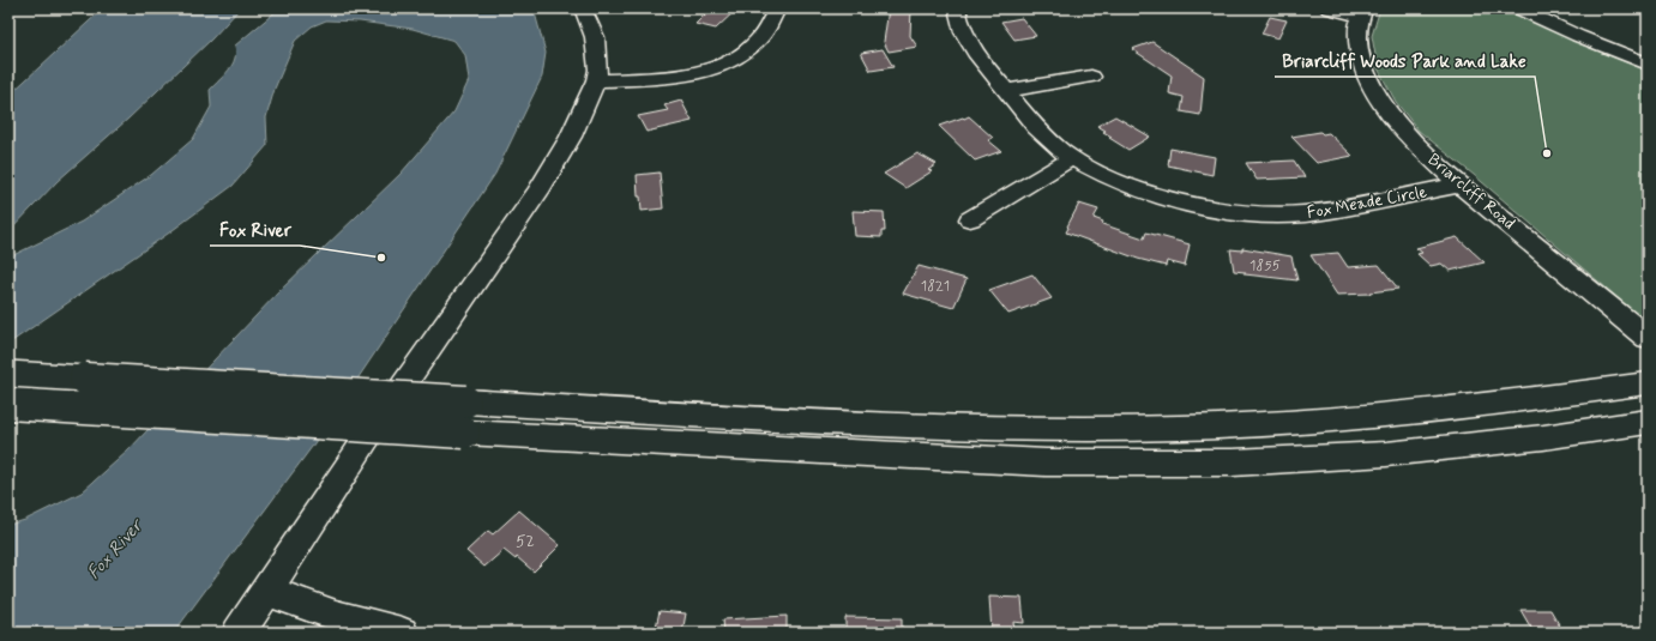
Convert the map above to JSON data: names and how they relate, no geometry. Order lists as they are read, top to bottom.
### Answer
{
  "streets": {
    "street": ["Briarcliff Road", "Fox Meade Circle"]
  },
  "crossings": [
    ["Briarcliff Road", "Fox Meade Circle"]
  ],
  "water": ["Fox River"],
  "places": ["Briarcliff Woods Park and Lake", "Fox River"],
  "house_numbers": ["1855", "1821", "52"]
}
